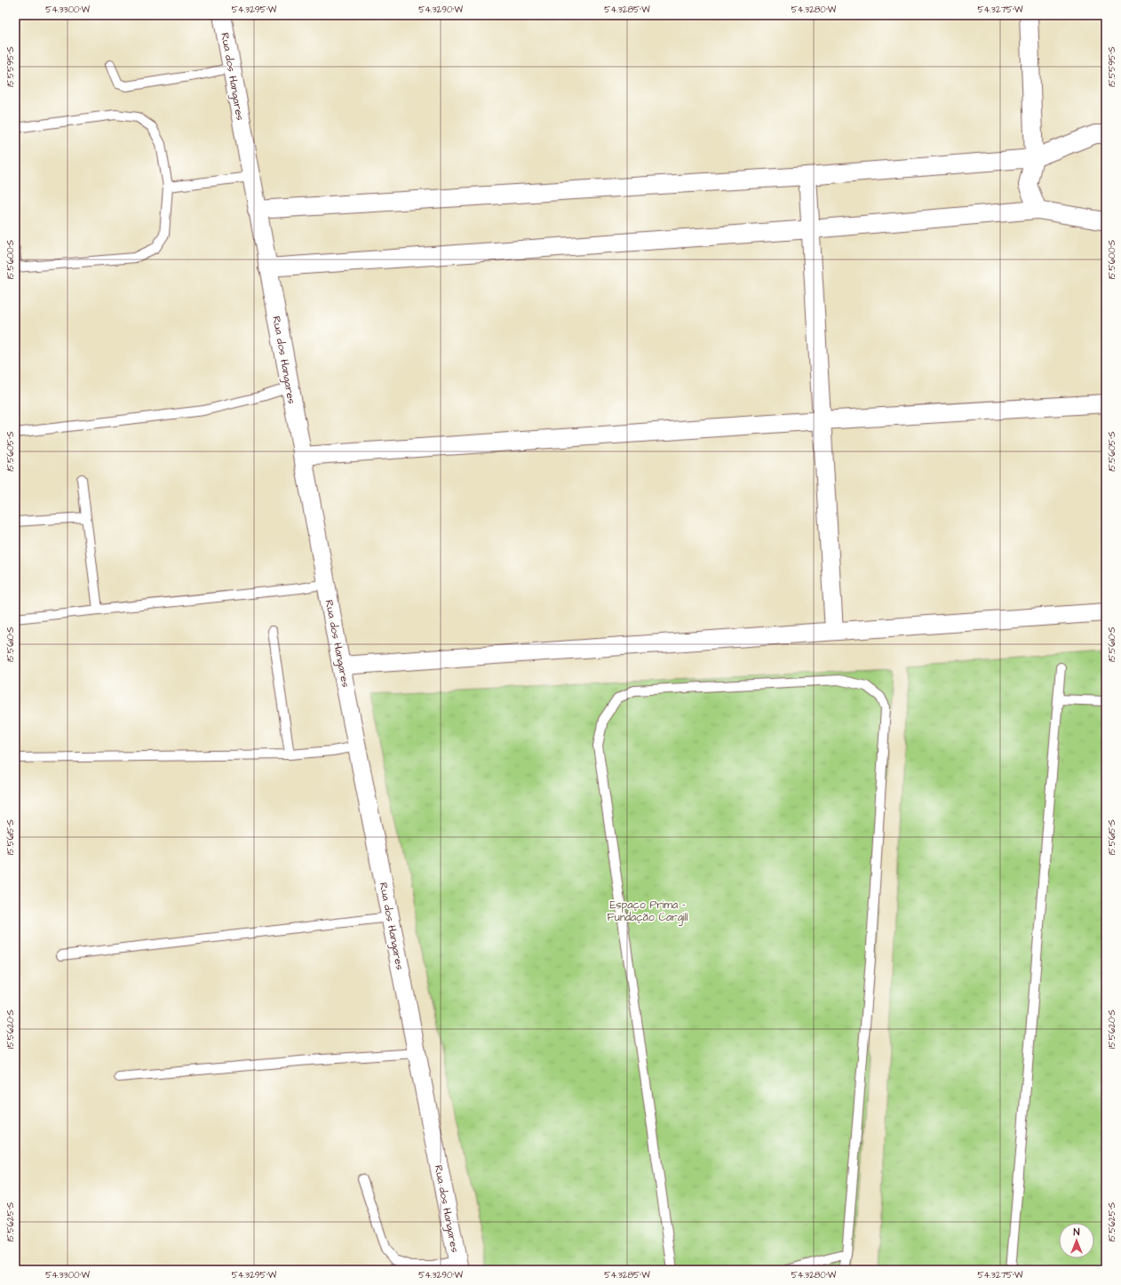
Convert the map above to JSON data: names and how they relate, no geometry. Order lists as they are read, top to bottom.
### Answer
{
  "streets": {
    "street": ["Rua dos Hangares"]
  },
  "parks": ["Espaço Prima - Fundação Cargill"],
  "north": "top",
  "coordinates": [
    "54.3300°W",
    "54.3295°W",
    "54.3290°W",
    "54.3285°W",
    "54.3280°W",
    "54.3275°W",
    "15.5595°S",
    "15.5600°S",
    "15.5605°S",
    "15.5610°S",
    "15.5615°S",
    "15.5620°S",
    "15.5625°S"
  ]
}
